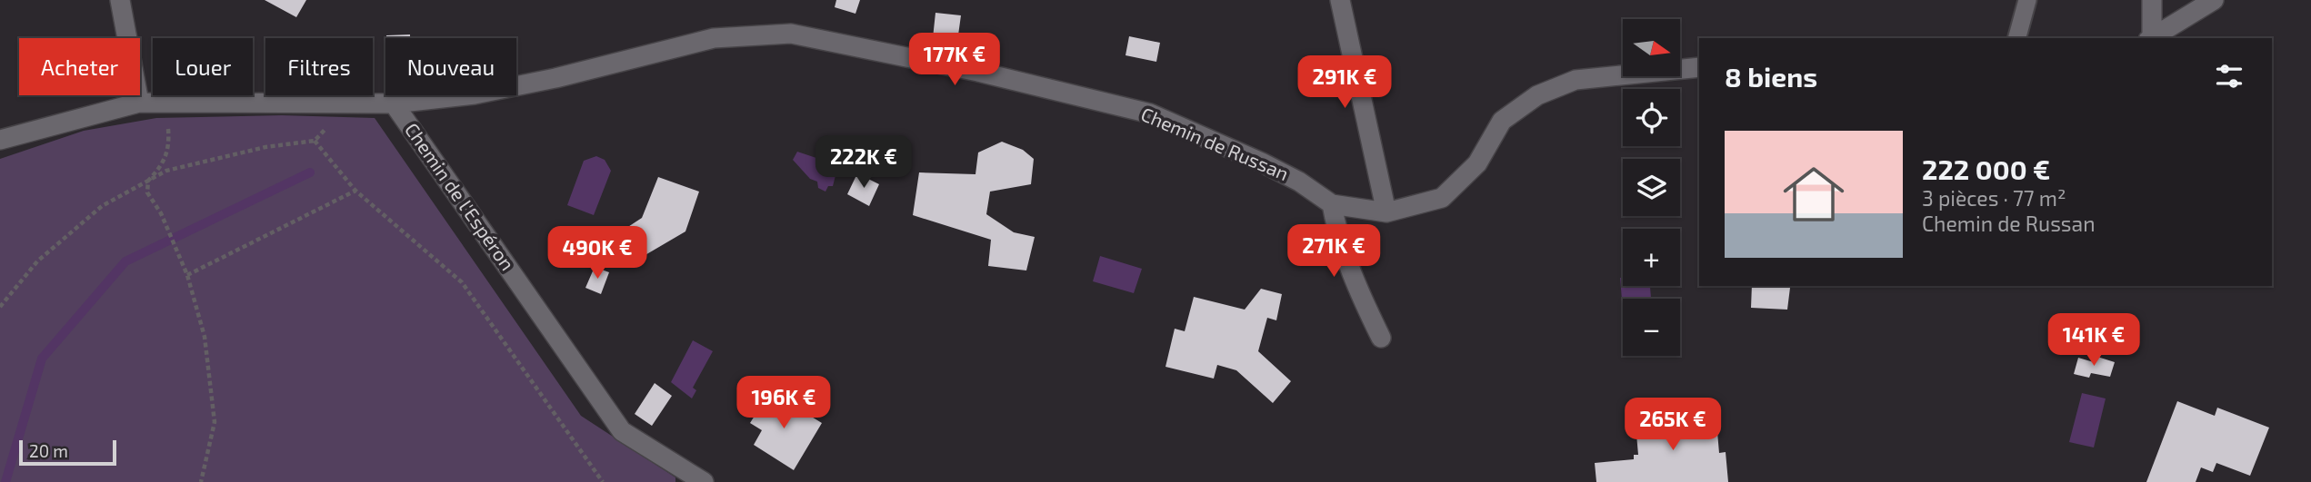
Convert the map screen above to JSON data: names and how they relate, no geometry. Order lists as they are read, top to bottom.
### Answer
{
  "streets": {
    "street": ["Chemin de Russan", "Chemin de l'Espéron"]
  },
  "crossings": [
    ["Chemin de Russan", "Chemin de l'Espéron"]
  ],
  "scale_bar": "20 m",
  "north": "right",
  "page": {
    "map_buttons": ["+", "−"],
    "price": [
      "177K €",
      "291K €",
      "222K €",
      "271K €",
      "490K €",
      "141K €",
      "196K €",
      "265K €"
    ],
    "chip": [
      "Acheter",
      "Louer",
      "Filtres",
      "Nouveau"
    ],
    "heading": "8 biens",
    "list": [
      {
        "name": "222 000 €",
        "note": "3 pièces · 77 m² · Chemin de Russan"
      }
    ],
    "scale": "20 m"
  }
}
